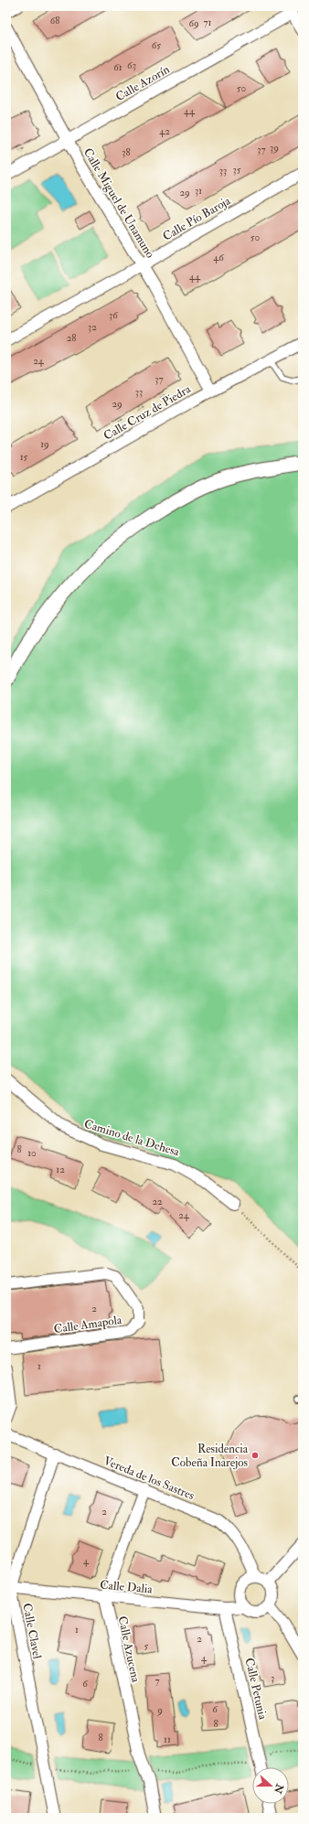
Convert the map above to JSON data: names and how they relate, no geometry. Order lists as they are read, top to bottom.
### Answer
{
  "streets": {
    "street": [
      "Calle Azorín",
      "Calle Miguel de Unamuno",
      "Calle Pío Baroja",
      "Calle Cruz de Piedra",
      "Camino de la Dehesa",
      "Calle Amapola",
      "Vereda de los Sastres",
      "Calle Dalia",
      "Calle Clavel",
      "Calle Azucena",
      "Calle Petunia"
    ]
  },
  "crossings": [
    ["Calle Azorín", "Calle Miguel de Unamuno"],
    ["Calle Miguel de Unamuno", "Calle Pío Baroja"],
    ["Calle Miguel de Unamuno", "Calle Cruz de Piedra"],
    ["Vereda de los Sastres", "Calle Dalia"],
    ["Vereda de los Sastres", "Calle Clavel"],
    ["Calle Dalia", "Calle Clavel"],
    ["Calle Dalia", "Calle Azucena"],
    ["Calle Dalia", "Calle Petunia"]
  ],
  "places": ["Residencia Cobeña Inarejos"],
  "house_numbers": [
    "68",
    "71",
    "69",
    "65",
    "63",
    "61",
    "50",
    "44",
    "42",
    "39",
    "37",
    "38",
    "35",
    "33",
    "31",
    "29",
    "50",
    "46",
    "44",
    "36",
    "32",
    "28",
    "24",
    "37",
    "33",
    "29",
    "19",
    "15",
    "8",
    "10",
    "12",
    "22",
    "24",
    "2",
    "1",
    "2",
    "4",
    "1",
    "2",
    "5",
    "4",
    "3",
    "7",
    "6",
    "6",
    "9",
    "8",
    "8",
    "11"
  ],
  "north": "right"
}
